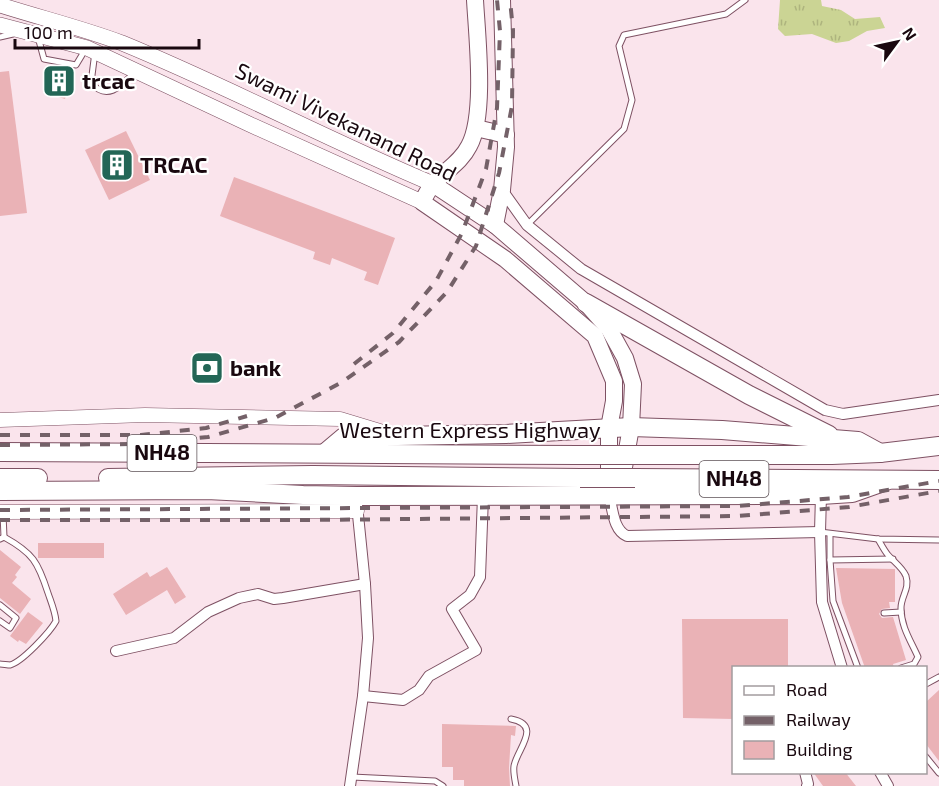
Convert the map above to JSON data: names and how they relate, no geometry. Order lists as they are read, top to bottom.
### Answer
{
  "streets": {
    "highway": ["Western Express Highway", "NH48"],
    "main road": ["Swami Vivekanand Road"]
  },
  "places": {
    "building": ["trcac", "TRCAC"],
    "bank": ["bank"]
  },
  "legend": ["Road", "Railway", "Building"],
  "scale_bar": "100 m",
  "north": "top right"
}
